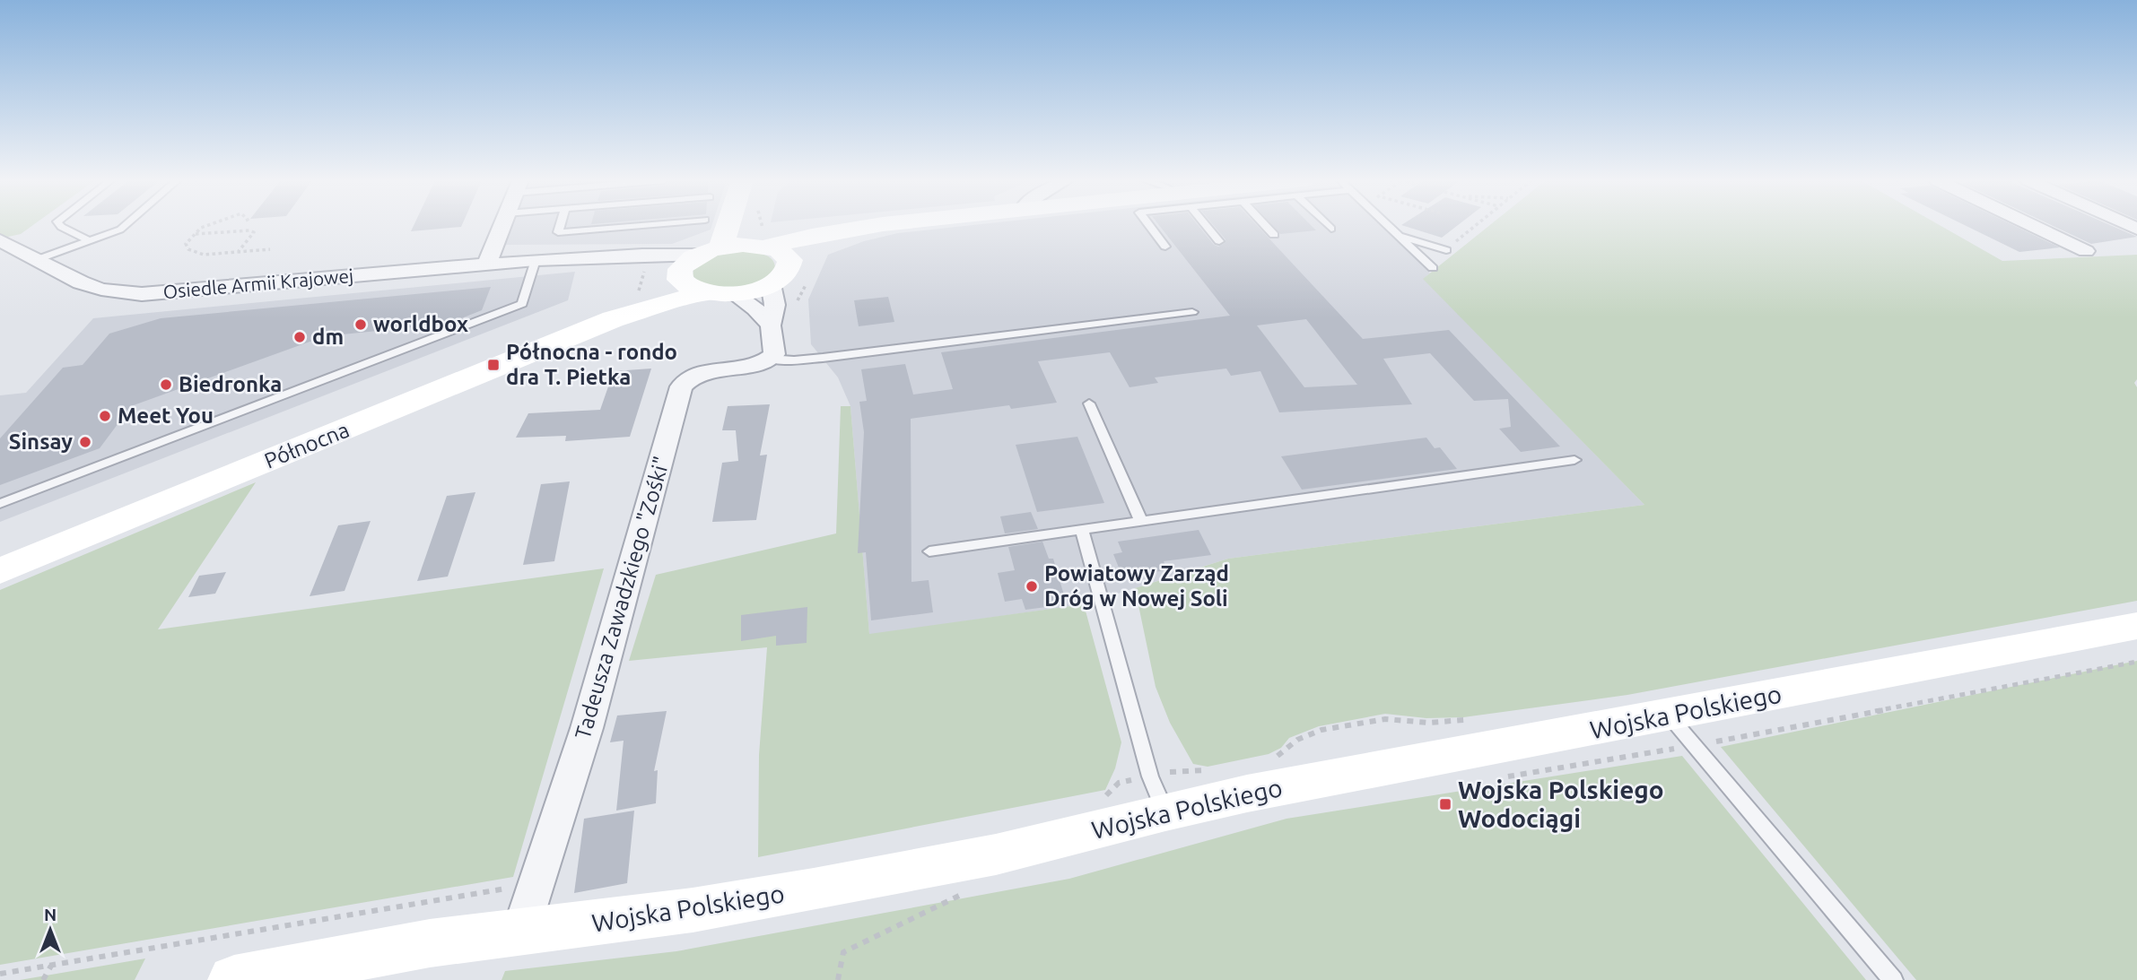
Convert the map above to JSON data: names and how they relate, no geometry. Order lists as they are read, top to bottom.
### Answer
{
  "streets": {
    "street": [
      "Osiedle Armii Krajowej",
      "Północna",
      "Tadeusza Zawadzkiego \"Zośki\"",
      "Wojska Polskiego"
    ]
  },
  "crossings": [
    ["Tadeusza Zawadzkiego \"Zośki\"", "Wojska Polskiego"]
  ],
  "places": {
    "other": [
      "worldbox",
      "dm",
      "Biedronka",
      "Meet You",
      "Sinsay",
      "Powiatowy Zarząd Dróg w Nowej Soli"
    ],
    "transit": ["Północna - rondo dra T. Pietka", "Wojska Polskiego Wodociągi"]
  },
  "north": "top"
}
